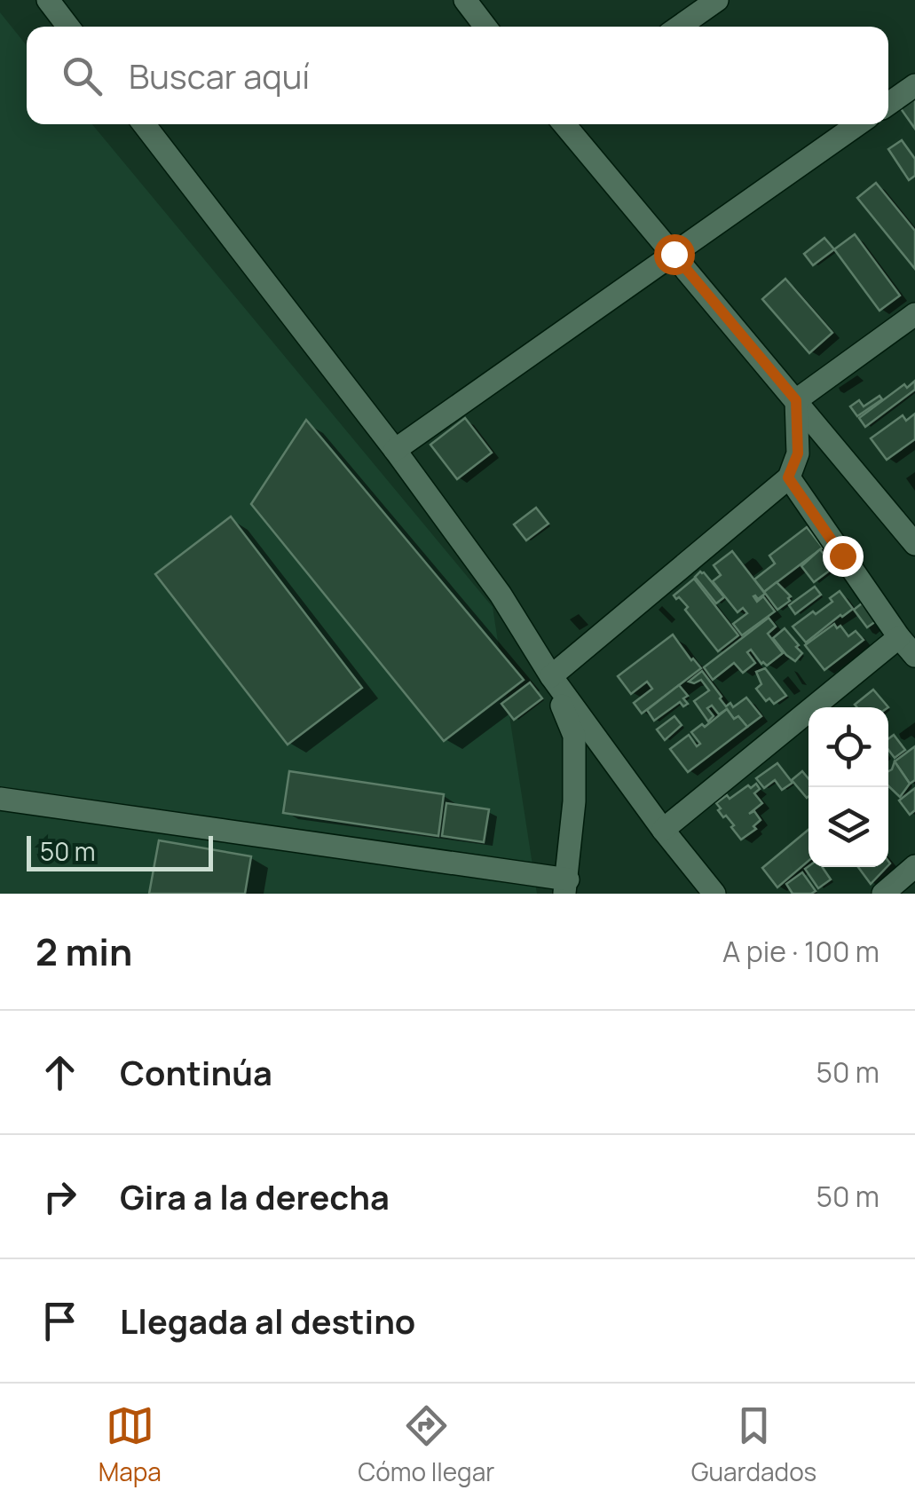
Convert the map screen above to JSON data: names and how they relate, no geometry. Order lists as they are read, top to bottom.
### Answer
{
  "scale_bar": "50 m",
  "page": {
    "search": "Buscar aquí",
    "scale": "50 m",
    "heading": ["2 min", "A pie · 100 m"],
    "list": [
      ["Continúa", "50 m"],
      ["Gira a la derecha", "50 m"],
      "Llegada al destino"
    ],
    "nav": ["Mapa", "Cómo llegar", "Guardados"]
  }
}
